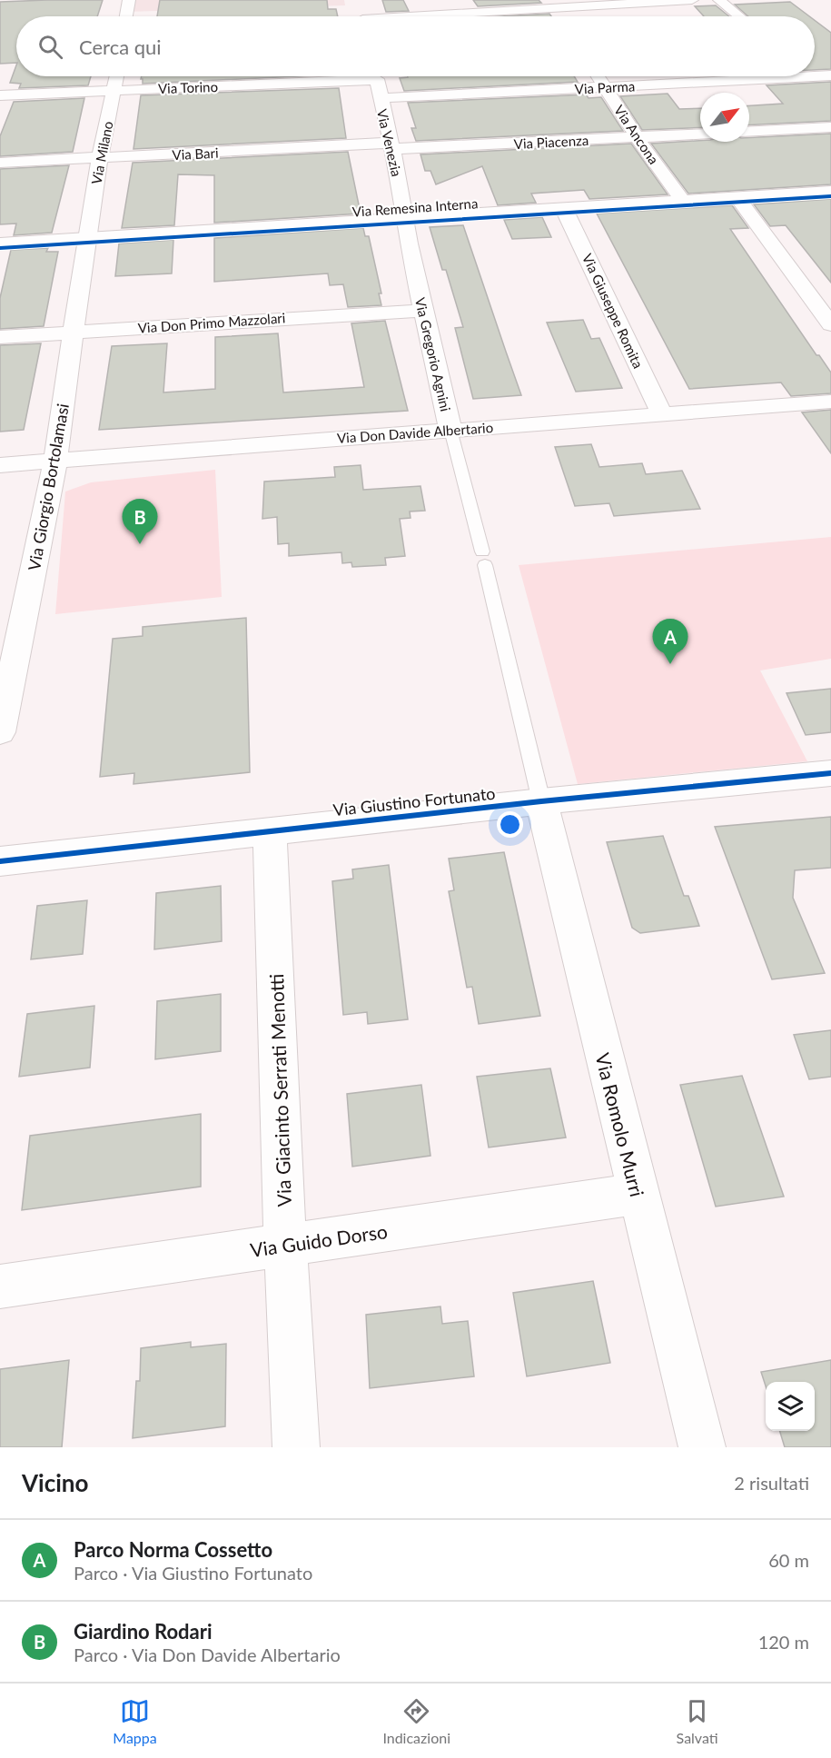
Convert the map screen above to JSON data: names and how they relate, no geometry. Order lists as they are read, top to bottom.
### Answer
{
  "streets": {
    "street": [
      "Via Torino",
      "Via Parma",
      "Via Ancona",
      "Via Piacenza",
      "Via Venezia",
      "Via Milano",
      "Via Bari",
      "Via Remesina Interna",
      "Via Giuseppe Romita",
      "Via Don Primo Mazzolari",
      "Via Gregorio Agnini",
      "Via Don Davide Albertario",
      "Via Giorgio Bortolamasi",
      "Via Giustino Fortunato",
      "Via Giacinto Serrati Menotti",
      "Via Romolo Murri",
      "Via Guido Dorso"
    ]
  },
  "crossings": [
    ["Via Torino", "Via Milano"],
    ["Via Parma", "Via Ancona"],
    ["Via Parma", "Via Venezia"],
    ["Via Ancona", "Via Piacenza"],
    ["Via Ancona", "Via Remesina Interna"],
    ["Via Piacenza", "Via Venezia"],
    ["Via Piacenza", "Via Bari"],
    ["Via Venezia", "Via Bari"],
    ["Via Venezia", "Via Remesina Interna"],
    ["Via Venezia", "Via Gregorio Agnini"],
    ["Via Milano", "Via Bari"],
    ["Via Milano", "Via Remesina Interna"],
    ["Via Milano", "Via Giorgio Bortolamasi"],
    ["Via Remesina Interna", "Via Giuseppe Romita"],
    ["Via Remesina Interna", "Via Gregorio Agnini"],
    ["Via Remesina Interna", "Via Giorgio Bortolamasi"],
    ["Via Giuseppe Romita", "Via Don Davide Albertario"],
    ["Via Don Primo Mazzolari", "Via Gregorio Agnini"],
    ["Via Don Primo Mazzolari", "Via Giorgio Bortolamasi"],
    ["Via Gregorio Agnini", "Via Don Davide Albertario"],
    ["Via Gregorio Agnini", "Via Giustino Fortunato"],
    ["Via Gregorio Agnini", "Via Romolo Murri"],
    ["Via Don Davide Albertario", "Via Giorgio Bortolamasi"],
    ["Via Giustino Fortunato", "Via Giacinto Serrati Menotti"],
    ["Via Giustino Fortunato", "Via Romolo Murri"],
    ["Via Giacinto Serrati Menotti", "Via Guido Dorso"],
    ["Via Romolo Murri", "Via Guido Dorso"]
  ],
  "north": "top right",
  "page": {
    "search": "Cerca qui",
    "pins": ["B", "A"],
    "heading": ["Vicino", "2 risultati"],
    "list": [
      {
        "mark": "A",
        "name": "Parco Norma Cossetto",
        "note": "Parco · Via Giustino Fortunato",
        "value": "60 m"
      },
      {
        "mark": "B",
        "name": "Giardino Rodari",
        "note": "Parco · Via Don Davide Albertario",
        "value": "120 m"
      }
    ],
    "nav": ["Mappa", "Indicazioni", "Salvati"]
  }
}
